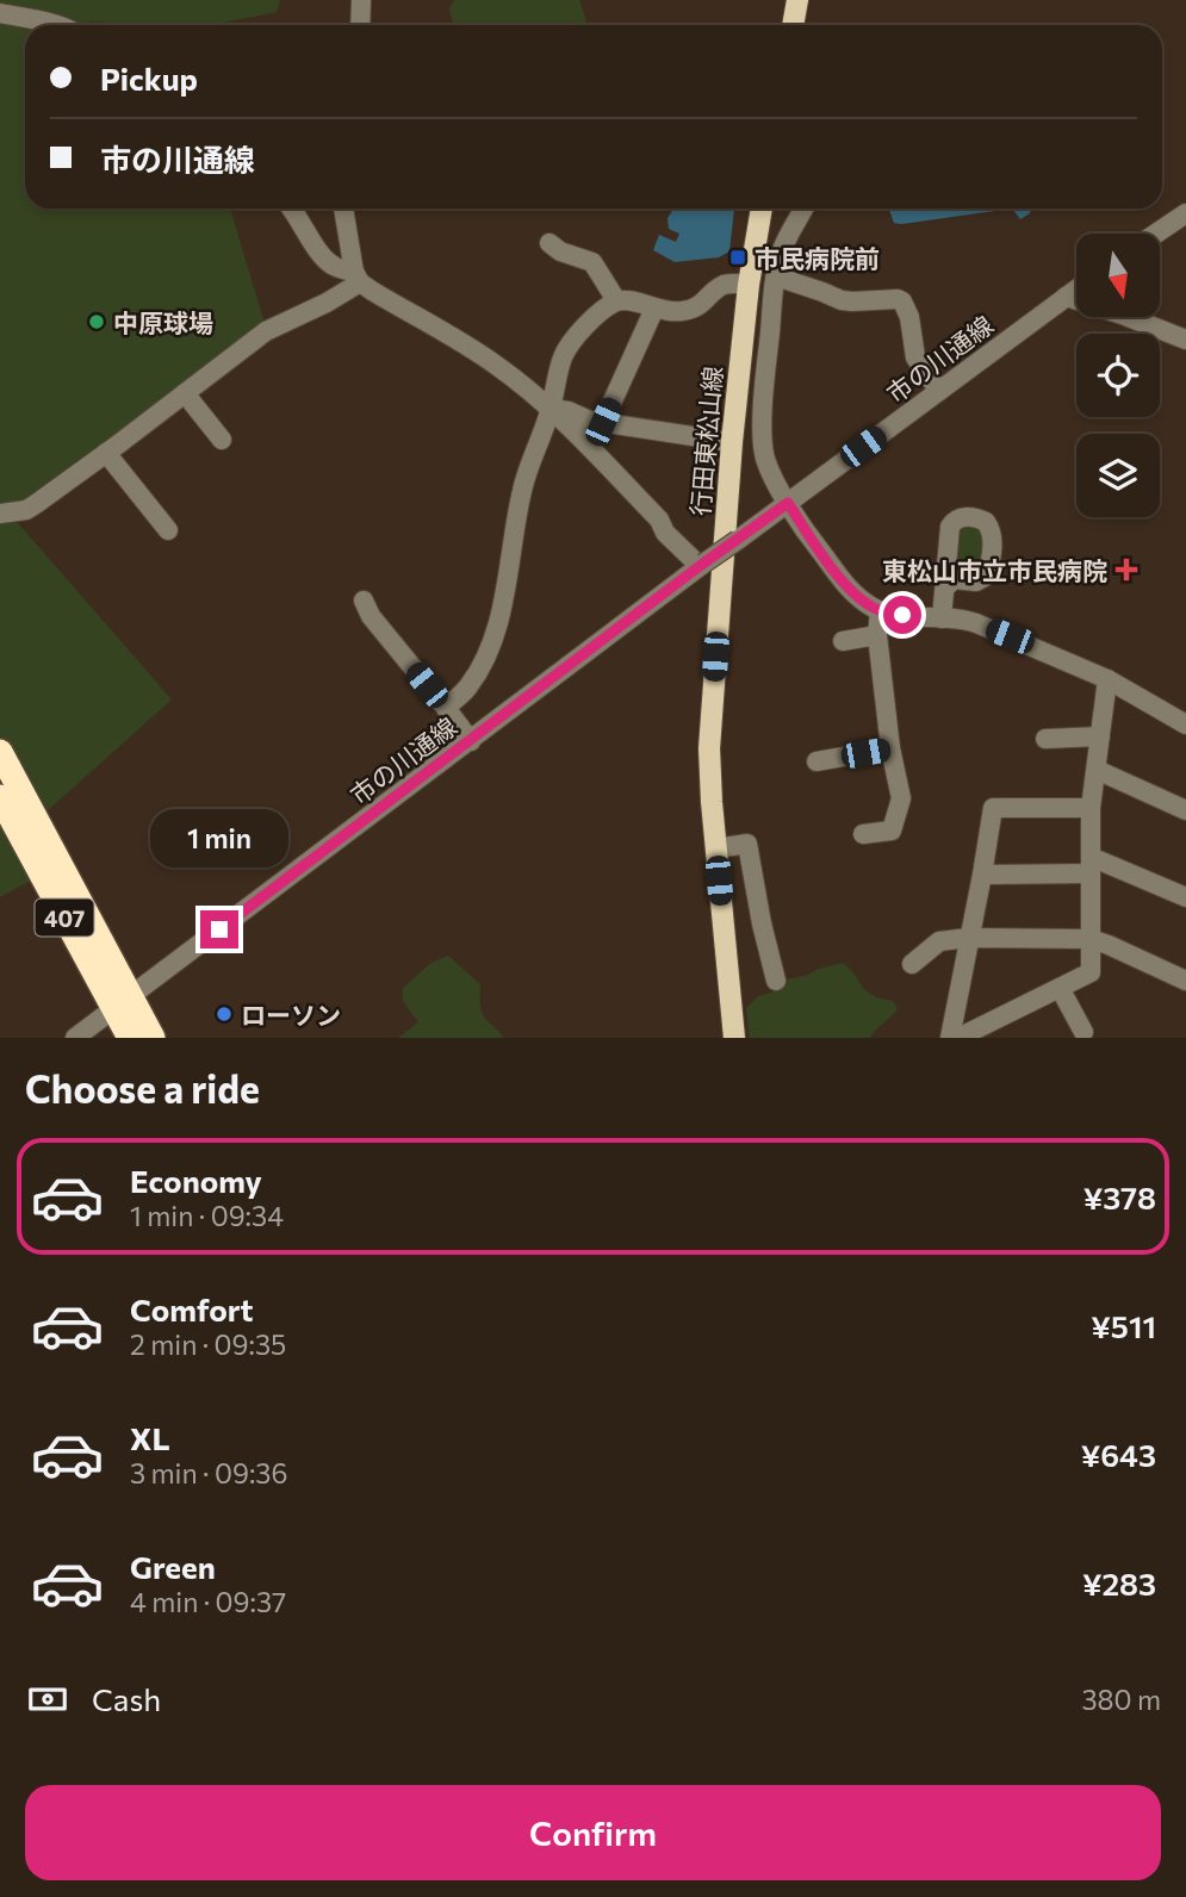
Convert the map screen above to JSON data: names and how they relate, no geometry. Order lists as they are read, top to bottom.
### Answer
{
  "streets": {
    "highway": ["407"],
    "main road": ["行田東松山線"],
    "street": ["市の川通線"]
  },
  "crossings": [
    ["市の川通線", "407"]
  ],
  "places": {
    "transit": ["市民病院前"],
    "other": ["中原球場", "ローソン"],
    "health": ["東松山市立市民病院"]
  },
  "north": "bottom",
  "page": {
    "banner": ["Pickup", "市の川通線"],
    "bubble": "1 min",
    "heading": "Choose a ride",
    "list": [
      {
        "name": "Economy",
        "note": "1 min · 09:34",
        "value": "¥378"
      },
      {
        "name": "Comfort",
        "note": "2 min · 09:35",
        "value": "¥511"
      },
      {
        "name": "XL",
        "note": "3 min · 09:36",
        "value": "¥643"
      },
      {
        "name": "Green",
        "note": "4 min · 09:37",
        "value": "¥283"
      }
    ],
    "pay": ["Cash", "380 m"],
    "buttons": "Confirm"
  }
}
